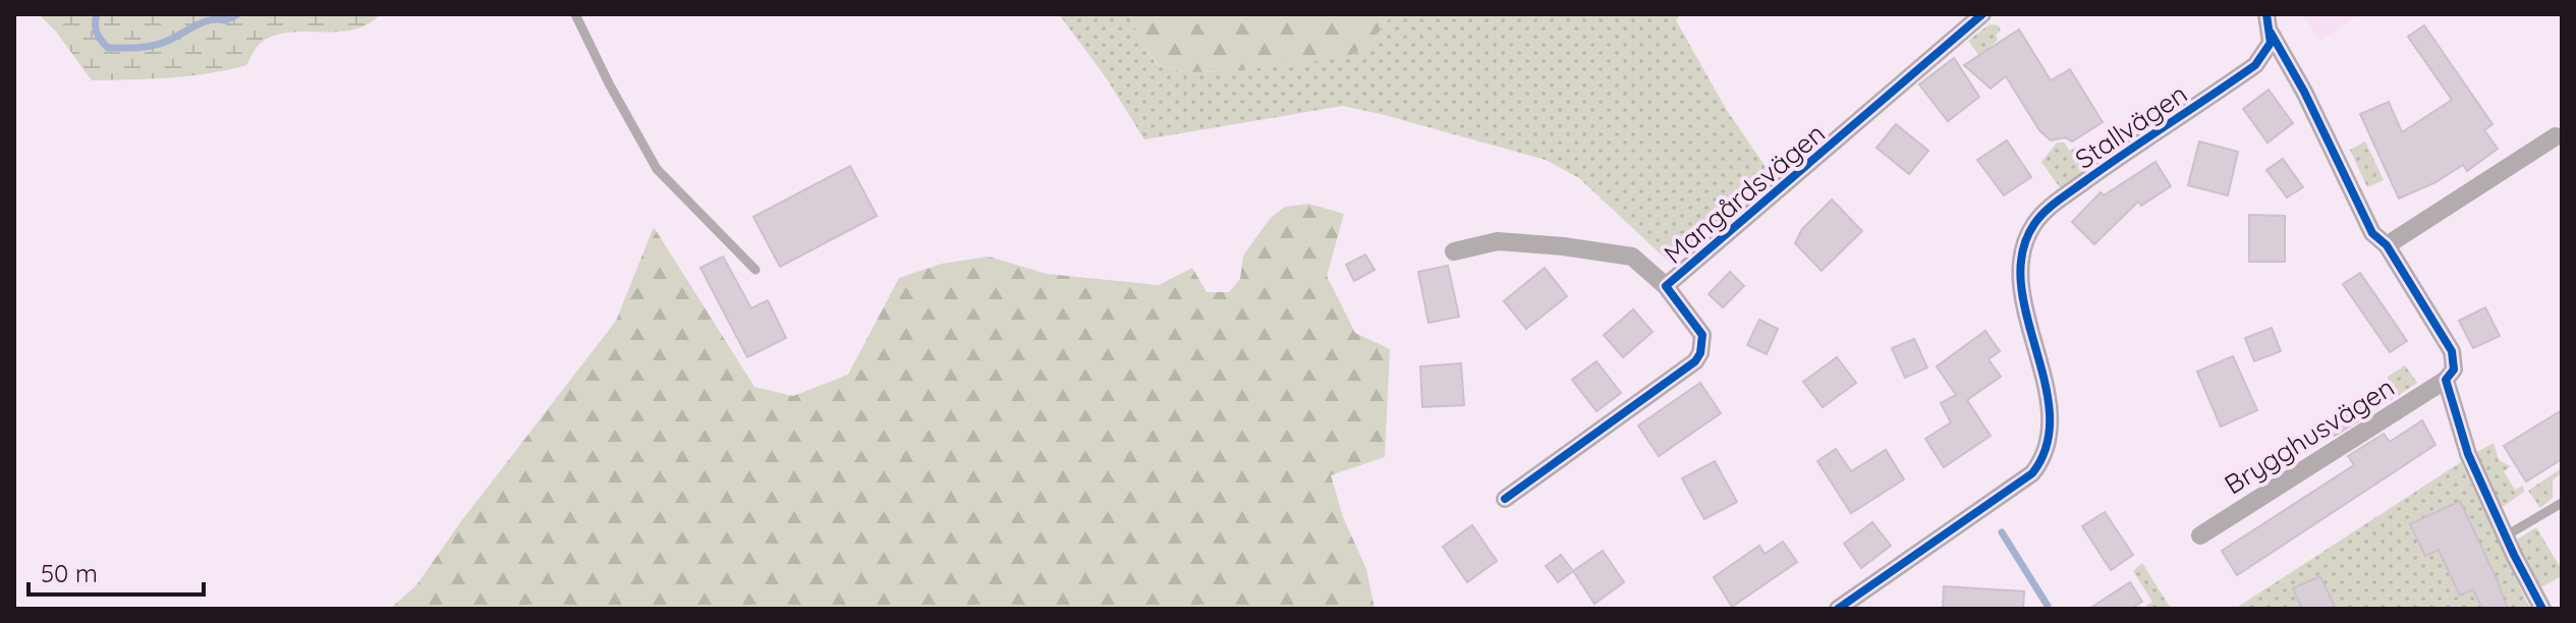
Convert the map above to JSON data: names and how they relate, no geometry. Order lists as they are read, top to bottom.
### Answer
{
  "streets": {
    "street": ["Stallvägen", "Mangårdsvägen", "Brygghusvägen"]
  },
  "scale_bar": "50 m"
}
